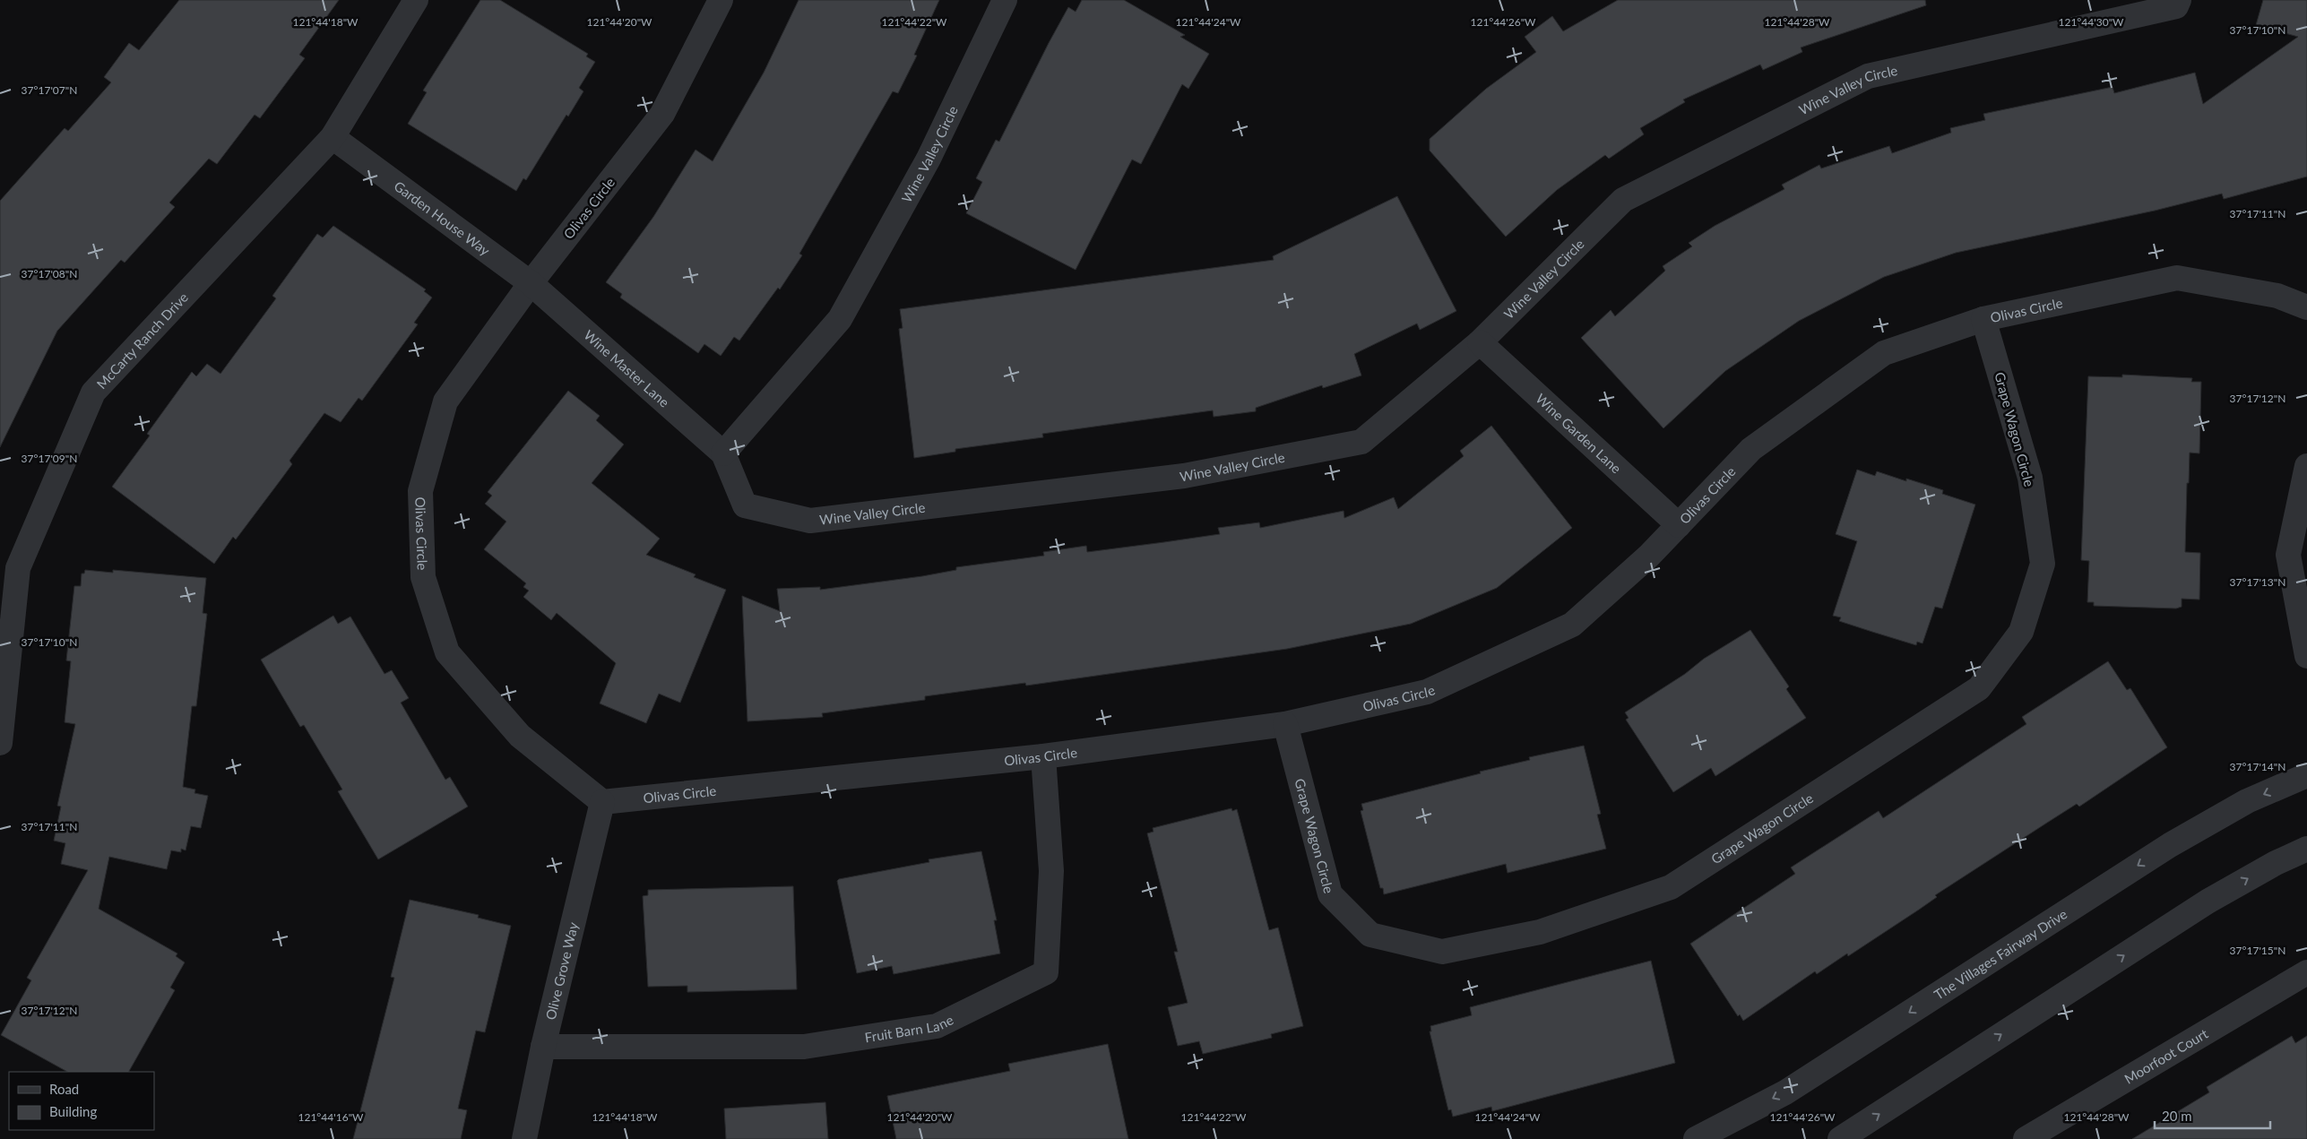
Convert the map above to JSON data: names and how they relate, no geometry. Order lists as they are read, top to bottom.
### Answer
{
  "streets": {
    "street": [
      "Wine Valley Circle",
      "Olivas Circle",
      "Garden House Way",
      "McCarty Ranch Drive",
      "Wine Master Lane",
      "Grape Wagon Circle",
      "Wine Garden Lane",
      "The Villages Fairway Drive",
      "Olive Grove Way",
      "Fruit Barn Lane",
      "Moorfoot Court"
    ]
  },
  "crossings": [
    ["Wine Valley Circle", "Wine Master Lane"],
    ["Wine Valley Circle", "Wine Garden Lane"],
    ["Olivas Circle", "Garden House Way"],
    ["Olivas Circle", "Wine Master Lane"],
    ["Olivas Circle", "Grape Wagon Circle"],
    ["Olivas Circle", "Wine Garden Lane"],
    ["Olivas Circle", "Olive Grove Way"],
    ["Olivas Circle", "Fruit Barn Lane"],
    ["Garden House Way", "McCarty Ranch Drive"],
    ["Garden House Way", "Wine Master Lane"],
    ["Olive Grove Way", "Fruit Barn Lane"]
  ],
  "legend": ["Road", "Building"],
  "scale_bar": "20 m",
  "coordinates": [
    "121°44'18\"W",
    "121°44'20\"W",
    "121°44'22\"W",
    "121°44'24\"W",
    "121°44'26\"W",
    "121°44'28\"W",
    "121°44'30\"W",
    "37°17'10\"N",
    "37°17'07\"N",
    "37°17'11\"N",
    "37°17'08\"N",
    "37°17'12\"N",
    "37°17'09\"N",
    "37°17'13\"N",
    "37°17'14\"N",
    "37°17'15\"N",
    "121°44'16\"W"
  ]
}
